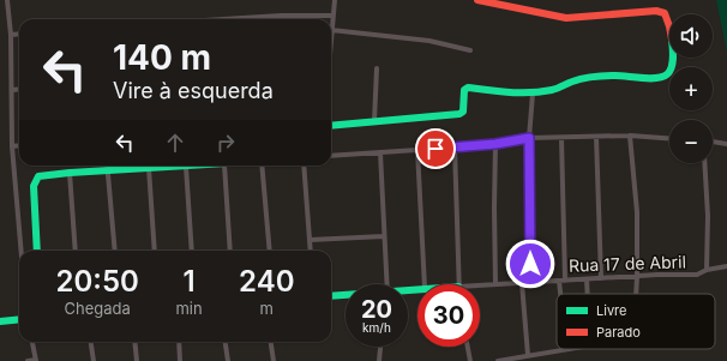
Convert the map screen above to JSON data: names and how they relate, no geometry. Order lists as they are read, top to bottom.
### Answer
{
  "streets": {
    "street": ["Rua 17 de Abril"]
  },
  "legend": ["Livre", "Parado"],
  "page": {
    "map_buttons": ["+", "−"],
    "turn": ["140 m", "Vire à esquerda"],
    "eta": [
      "20:50",
      "Chegada",
      "1",
      "min",
      "240",
      "m"
    ],
    "speed": "20 km/h",
    "limit": "30"
  }
}
